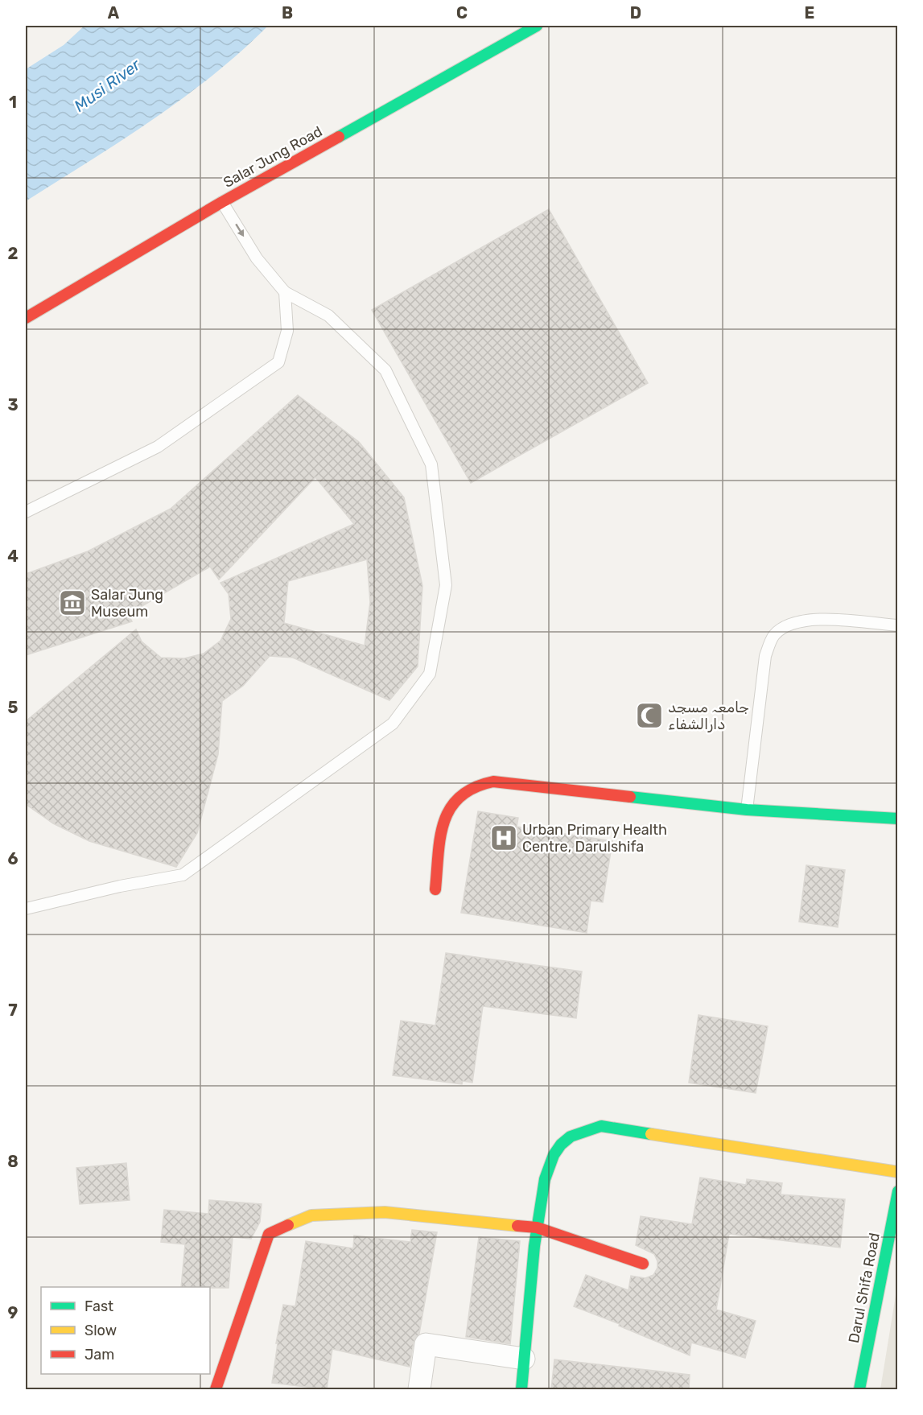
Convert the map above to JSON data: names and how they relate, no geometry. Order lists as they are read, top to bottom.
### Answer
{
  "streets": {
    "street": ["Salar Jung Road", "Darul Shifa Road"]
  },
  "water": ["Musi River"],
  "places": {
    "museum": ["Salar Jung Museum"],
    "mosque": ["جامعہ مسجد دارالشفاء"],
    "hospital": ["Urban Primary Health Centre, Darulshifa"]
  },
  "legend": ["Fast", "Slow", "Jam"],
  "grid": {
    "columns": [
      "A",
      "B",
      "C",
      "D",
      "E"
    ],
    "rows": [
      "1",
      "2",
      "3",
      "4",
      "5",
      "6",
      "7",
      "8",
      "9"
    ]
  }
}
